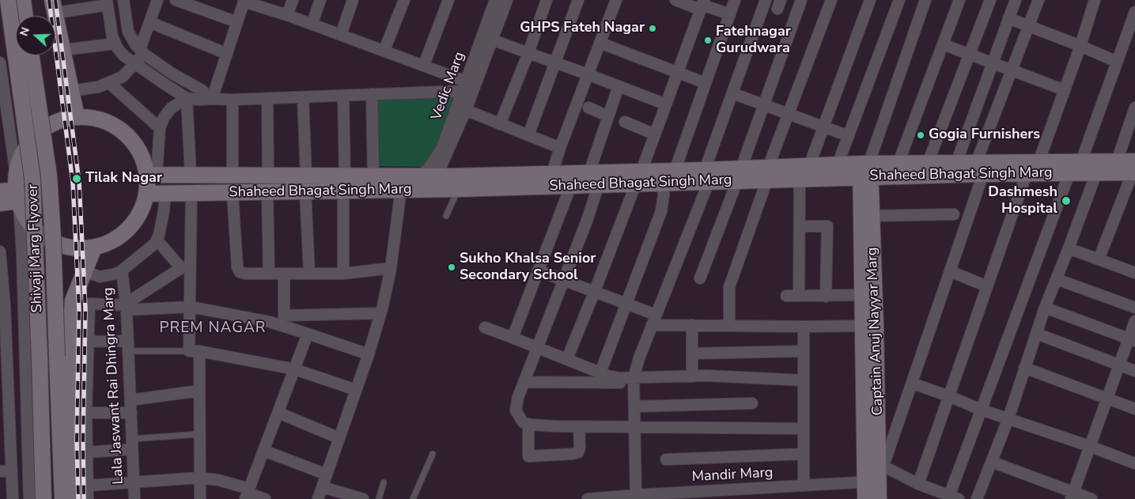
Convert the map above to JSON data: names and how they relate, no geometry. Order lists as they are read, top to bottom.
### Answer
{
  "streets": {
    "main road": ["Shaheed Bhagat Singh Marg", "Shivaji Marg Flyover", "Captain Anuj Nayyar Marg"],
    "street": ["Vedic Marg", "Lala Jaswant Rai Dhingra Marg", "Mandir Marg"]
  },
  "crossings": [
    ["Vedic Marg", "Shaheed Bhagat Singh Marg"],
    ["Shaheed Bhagat Singh Marg", "Captain Anuj Nayyar Marg"],
    ["Captain Anuj Nayyar Marg", "Mandir Marg"]
  ],
  "districts": ["PREM NAGAR"],
  "places": [
    "GHPS Fateh Nagar",
    "Fatehnagar Gurudwara",
    "Gogia Furnishers",
    "Tilak Nagar",
    "Dashmesh Hospital",
    "Sukho Khalsa Senior Secondary School"
  ],
  "north": "left"
}
